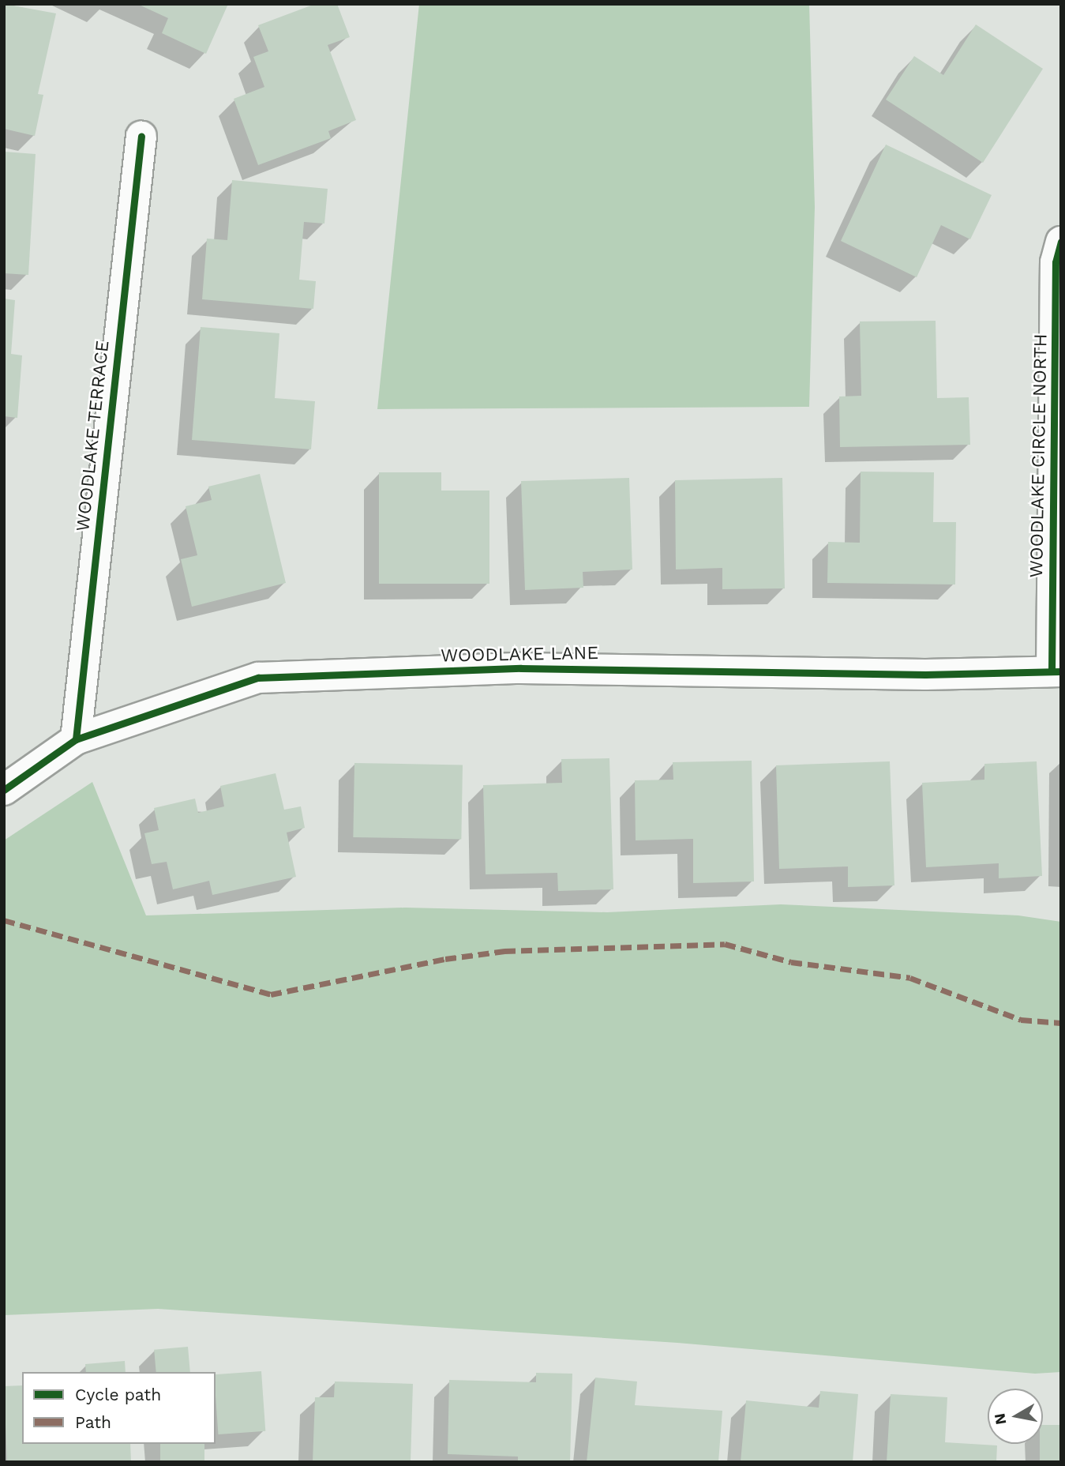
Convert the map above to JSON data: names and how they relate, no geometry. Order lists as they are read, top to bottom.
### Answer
{
  "streets": {
    "street": ["WOODLAKE TERRACE", "WOODLAKE CIRCLE NORTH", "WOODLAKE LANE"]
  },
  "crossings": [
    ["WOODLAKE TERRACE", "WOODLAKE LANE"],
    ["WOODLAKE CIRCLE NORTH", "WOODLAKE LANE"]
  ],
  "legend": ["Cycle path", "Path"],
  "north": "left"
}
